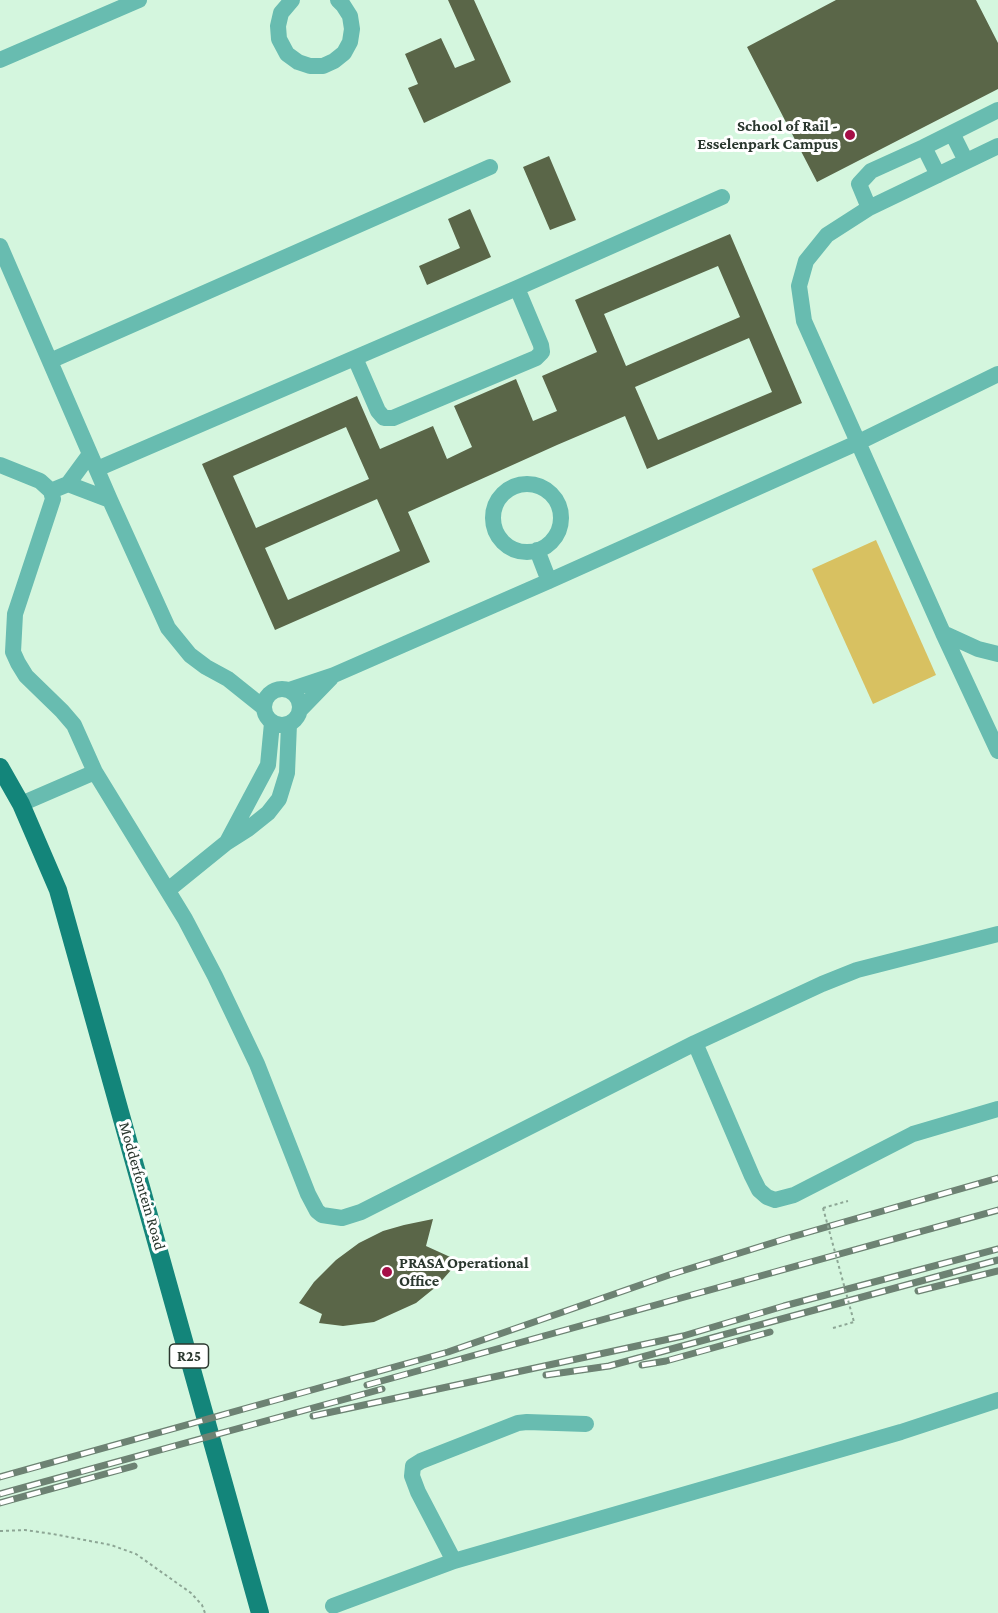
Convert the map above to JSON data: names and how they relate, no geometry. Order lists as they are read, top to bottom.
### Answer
{
  "streets": {
    "main road": ["Modderfontein Road", "R25"]
  },
  "places": ["School of Rail - Esselenpark Campus", "PRASA Operational Office"]
}
